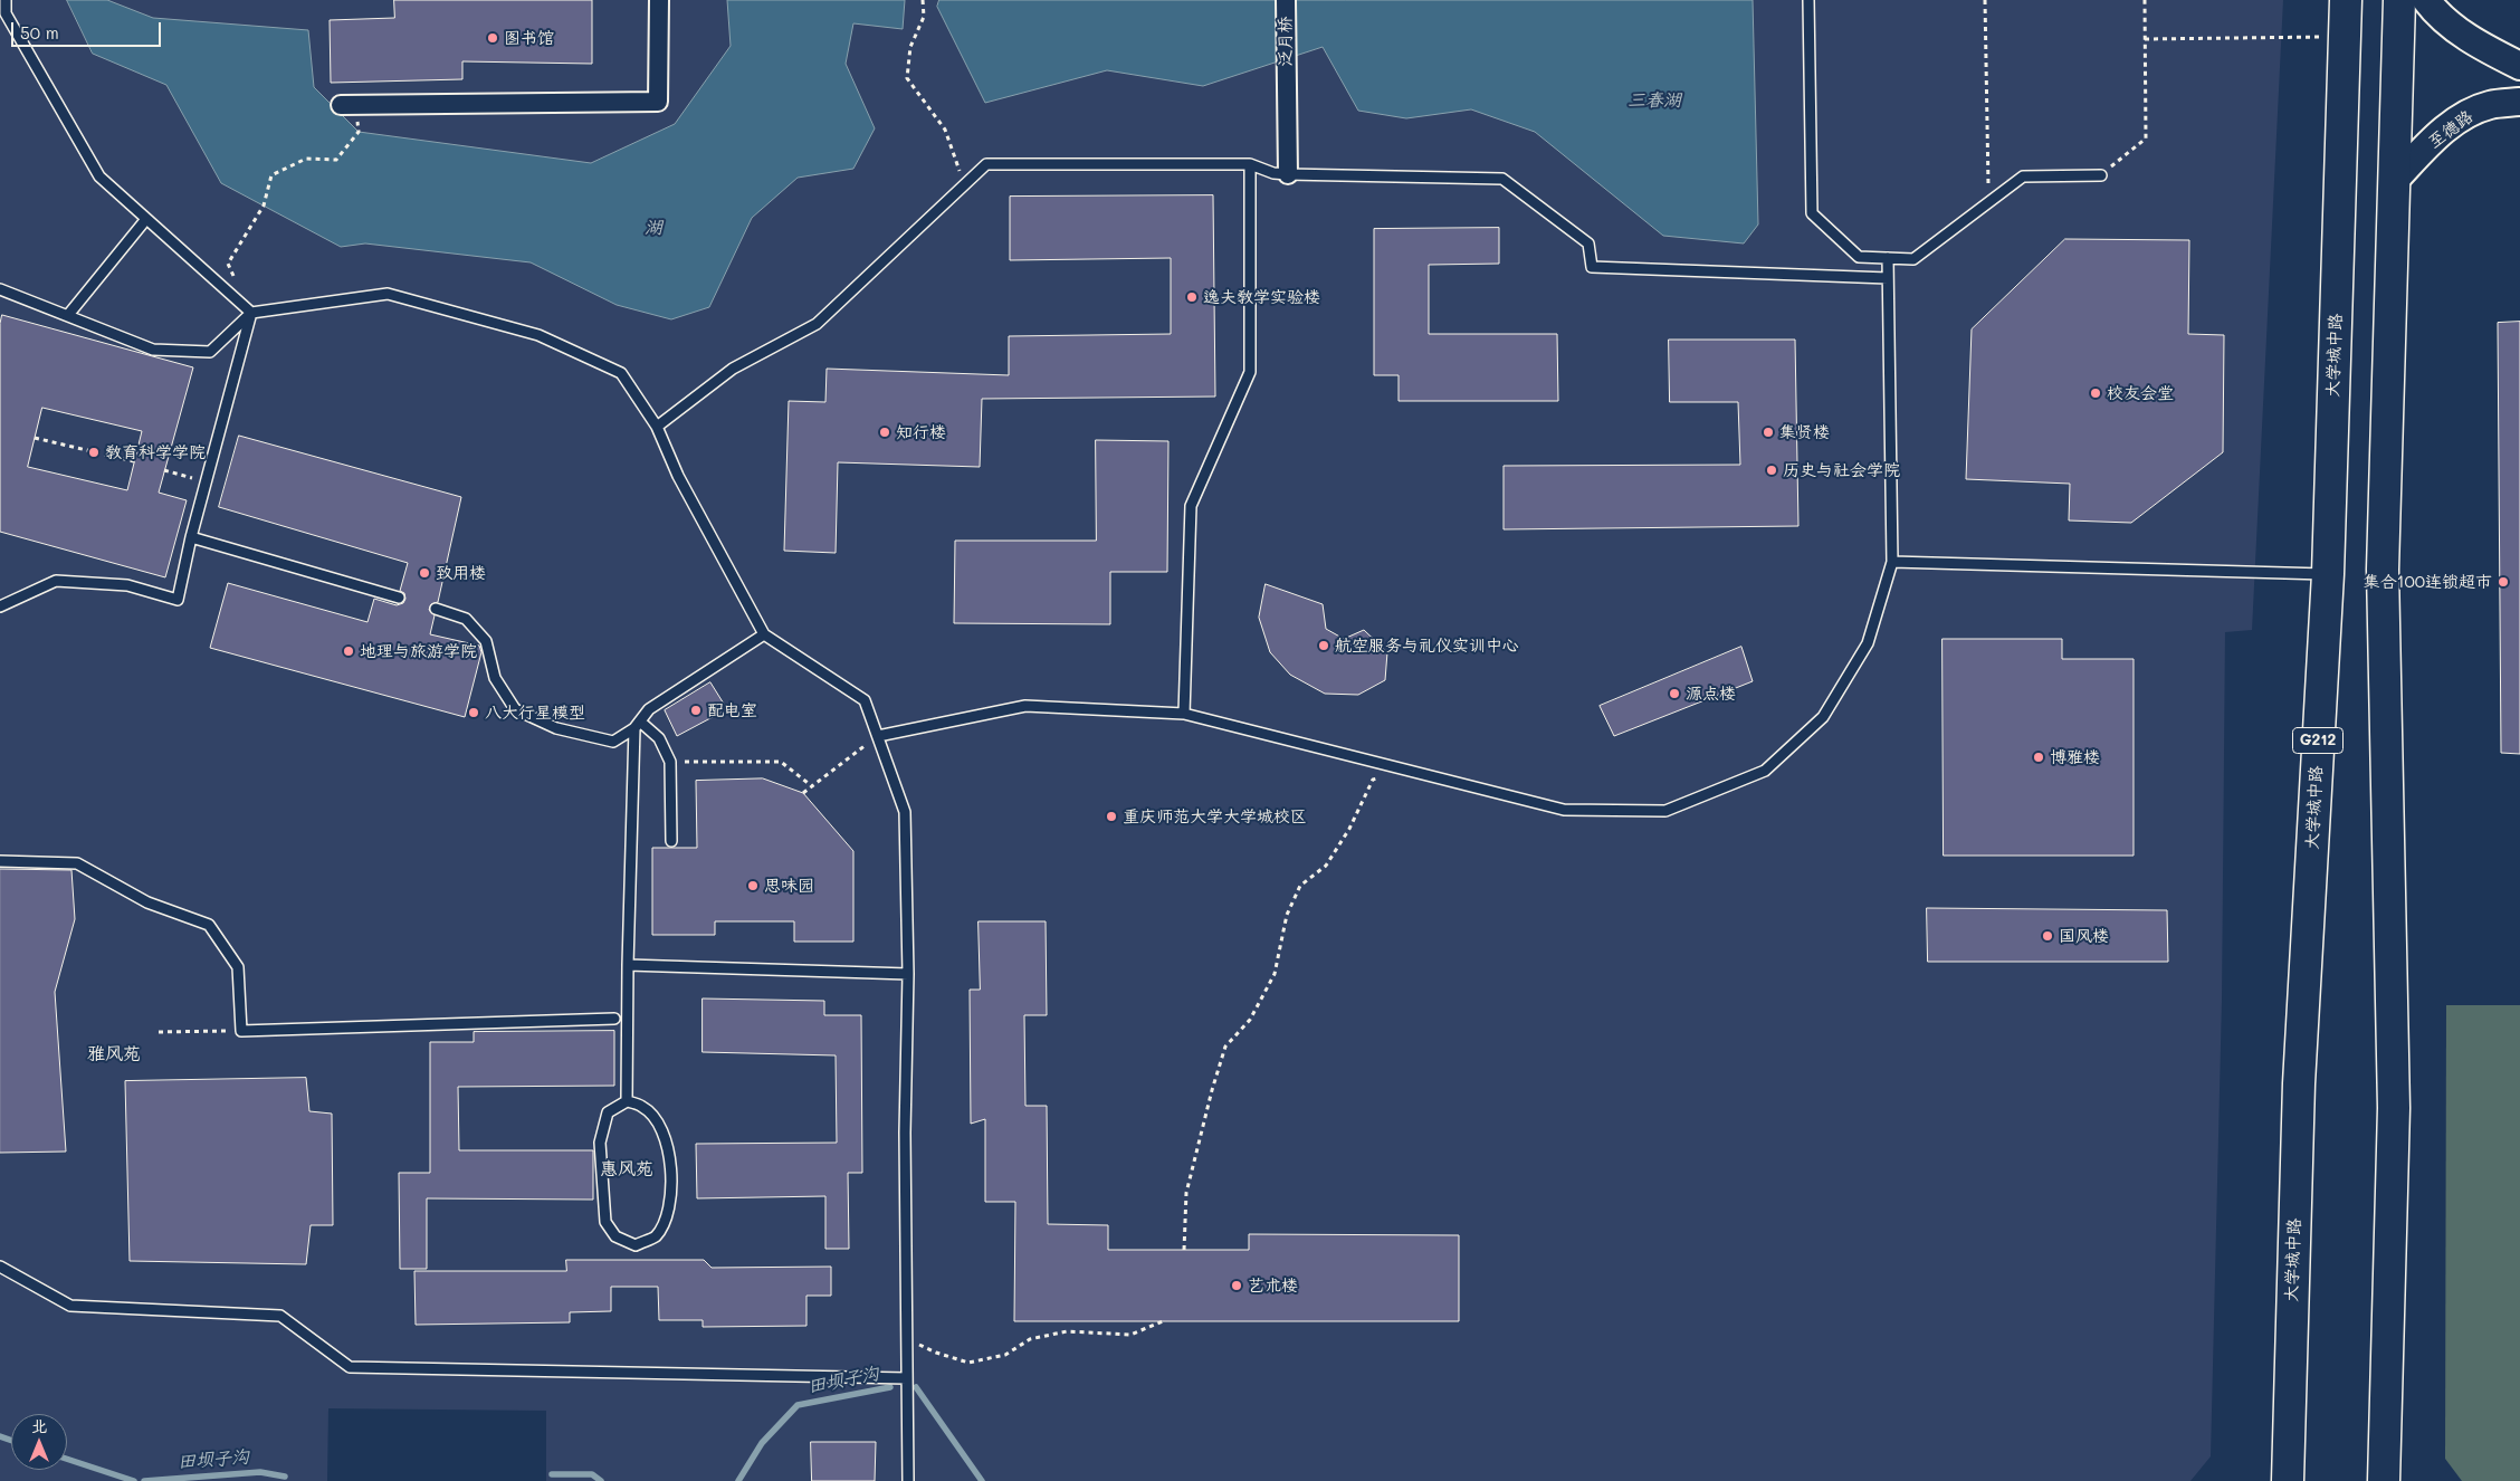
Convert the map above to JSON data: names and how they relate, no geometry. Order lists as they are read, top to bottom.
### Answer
{
  "streets": {
    "highway": ["大学城中路", "G212"],
    "street": ["泛月桥", "至德路"]
  },
  "districts": ["雅风苑", "惠风苑"],
  "water": ["三春湖", "湖", "田坝子沟"],
  "places": [
    "图书馆",
    "逸夫教学实验楼",
    "校友会堂",
    "知行楼",
    "集贤楼",
    "教育科学学院",
    "历史与社会学院",
    "致用楼",
    "集合100连锁超市",
    "航空服务与礼仪实训中心",
    "地理与旅游学院",
    "源点楼",
    "配电室",
    "八大行星模型",
    "博雅楼",
    "重庆师范大学大学城校区",
    "思味园",
    "国风楼",
    "艺术楼"
  ],
  "scale_bar": "50 m",
  "north": "top"
}
